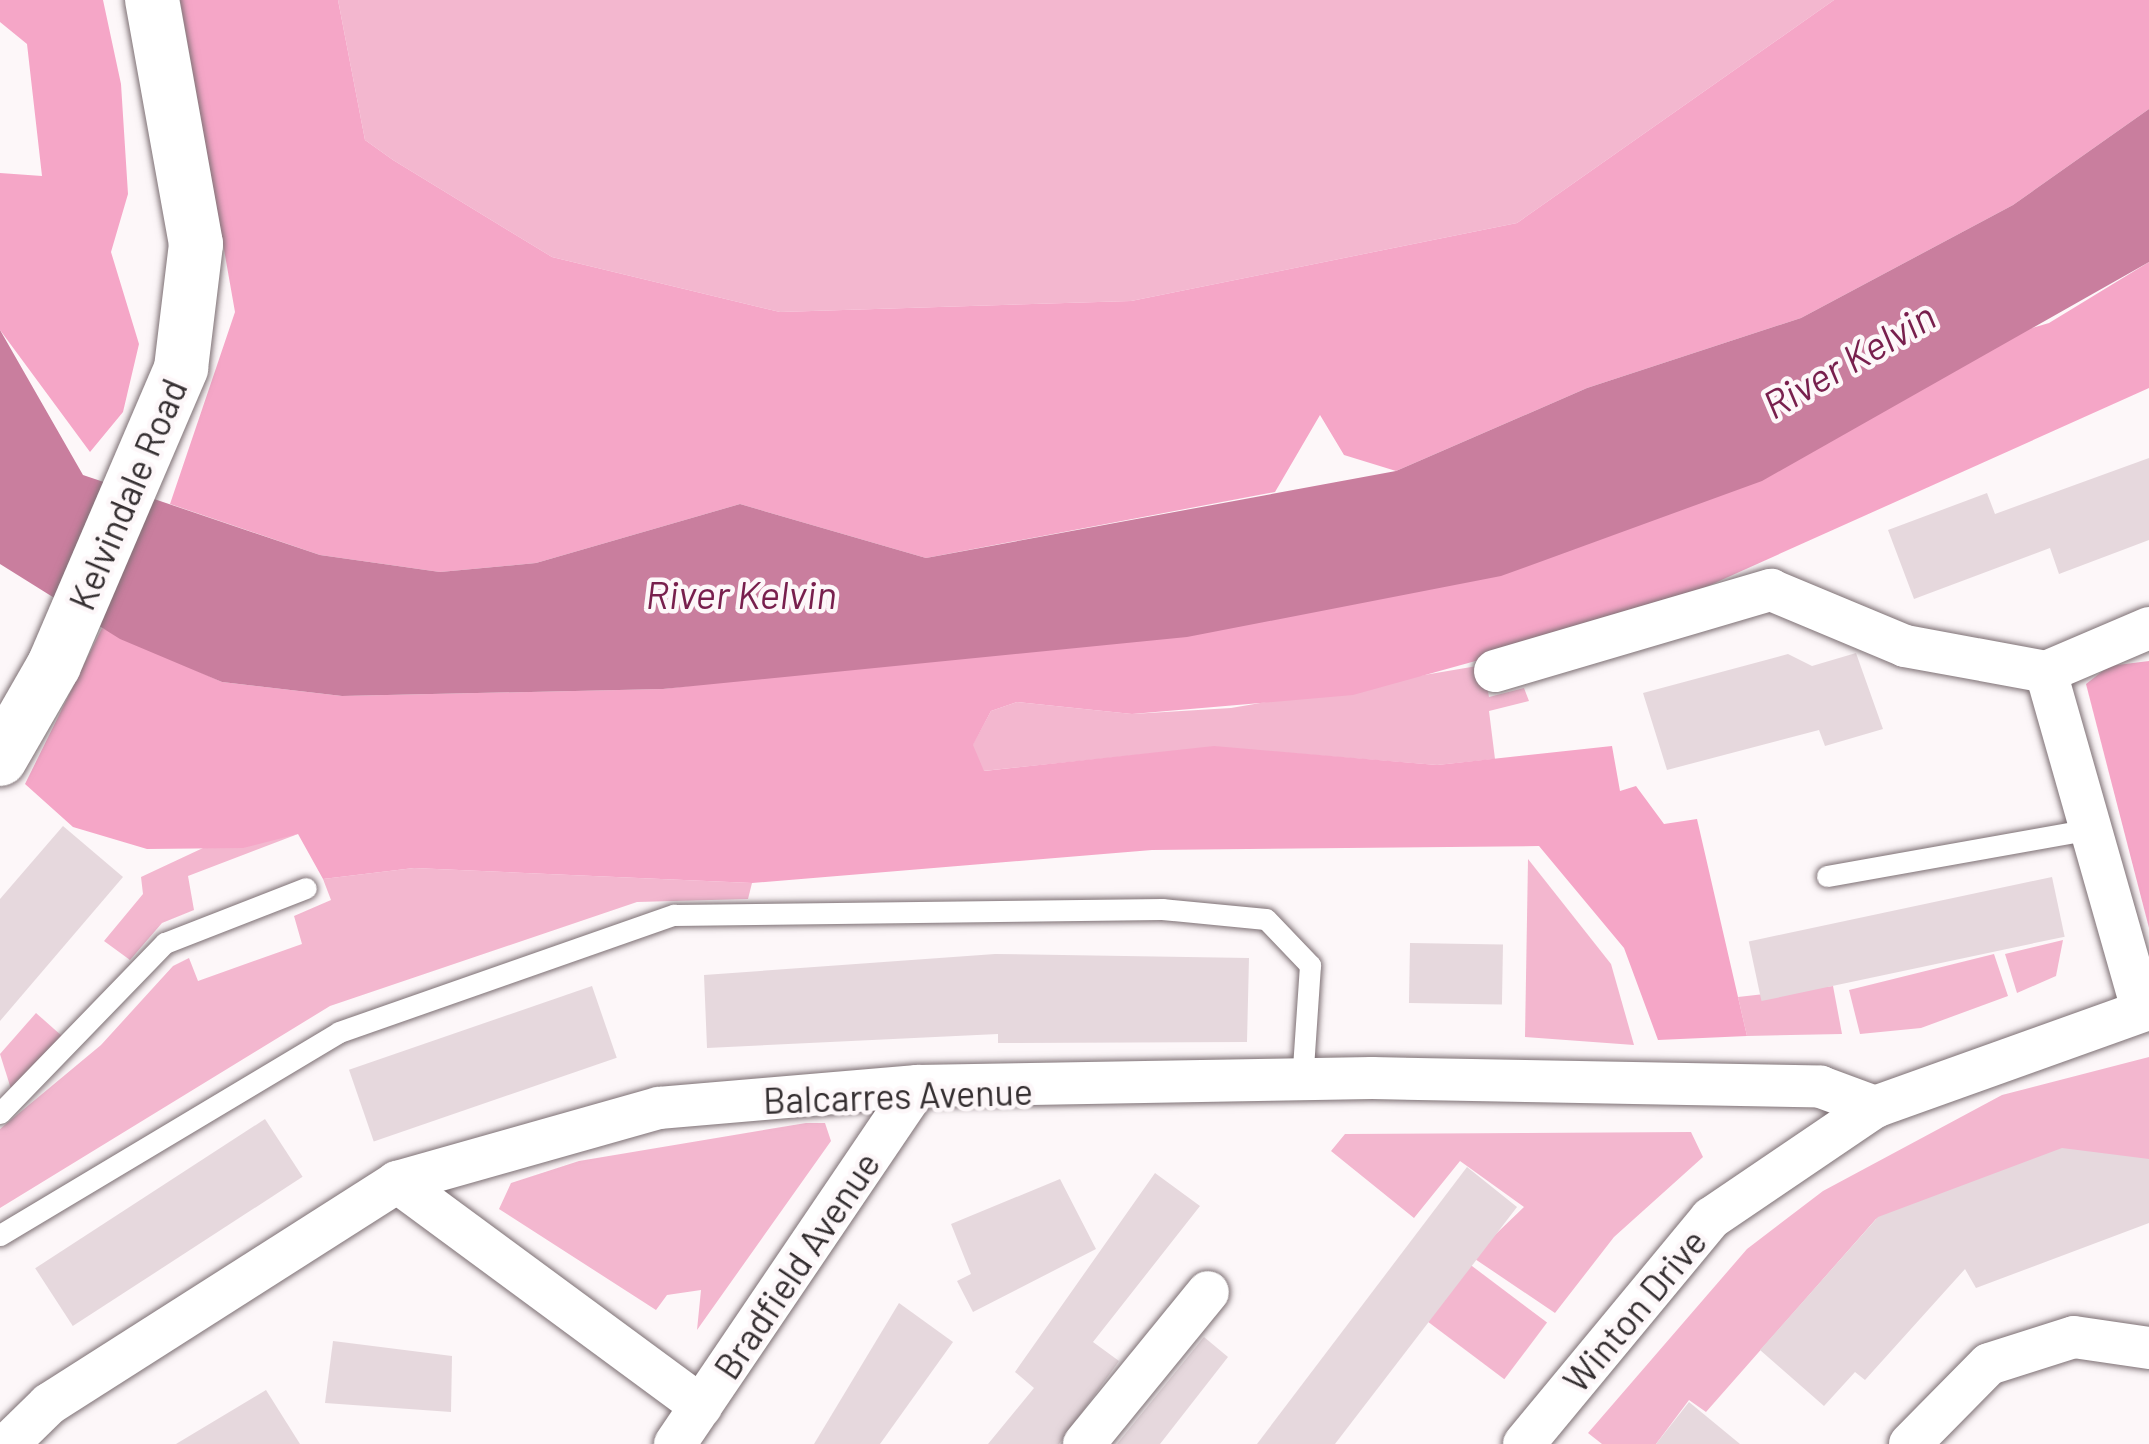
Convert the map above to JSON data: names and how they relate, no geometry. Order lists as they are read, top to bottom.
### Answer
{
  "streets": {
    "street": [
      "Kelvindale Road",
      "Balcarres Avenue",
      "Bradfield Avenue",
      "Winton Drive"
    ]
  },
  "crossings": [
    ["Balcarres Avenue", "Bradfield Avenue"],
    ["Balcarres Avenue", "Winton Drive"]
  ],
  "water": ["River Kelvin"]
}
